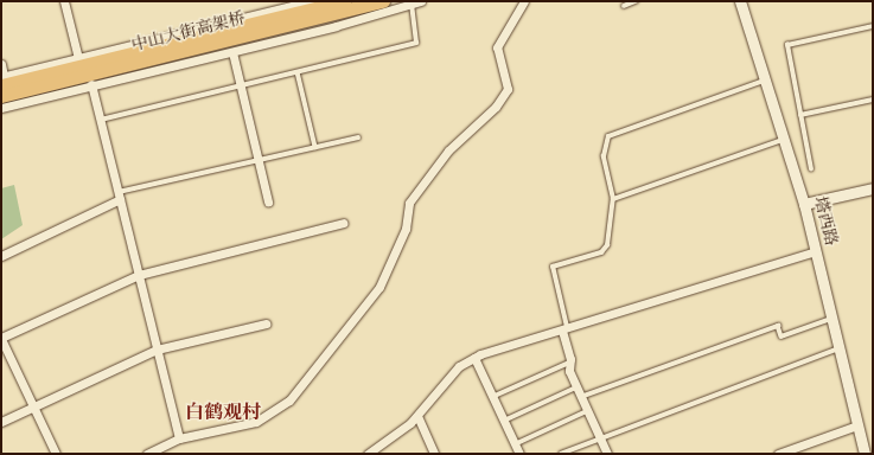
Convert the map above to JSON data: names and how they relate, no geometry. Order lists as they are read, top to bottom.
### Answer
{
  "streets": {
    "main road": ["中山大街高架桥"],
    "street": ["塔西路"]
  },
  "districts": ["白鹤观村"]
}
